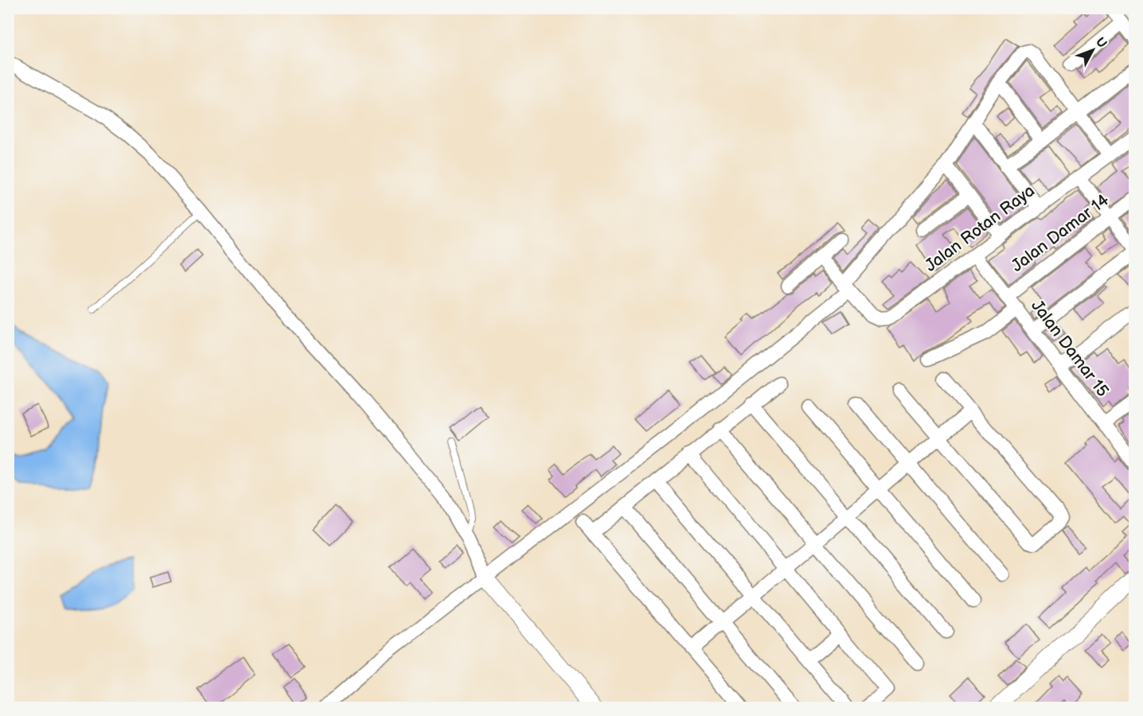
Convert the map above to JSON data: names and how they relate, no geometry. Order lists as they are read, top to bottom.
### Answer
{
  "streets": {
    "street": ["Jalan Rotan Raya", "Jalan Damar 14", "Jalan Damar 15"]
  },
  "crossings": [
    ["Jalan Rotan Raya", "Jalan Damar 15"],
    ["Jalan Damar 14", "Jalan Damar 15"]
  ],
  "north": "top right"
}
